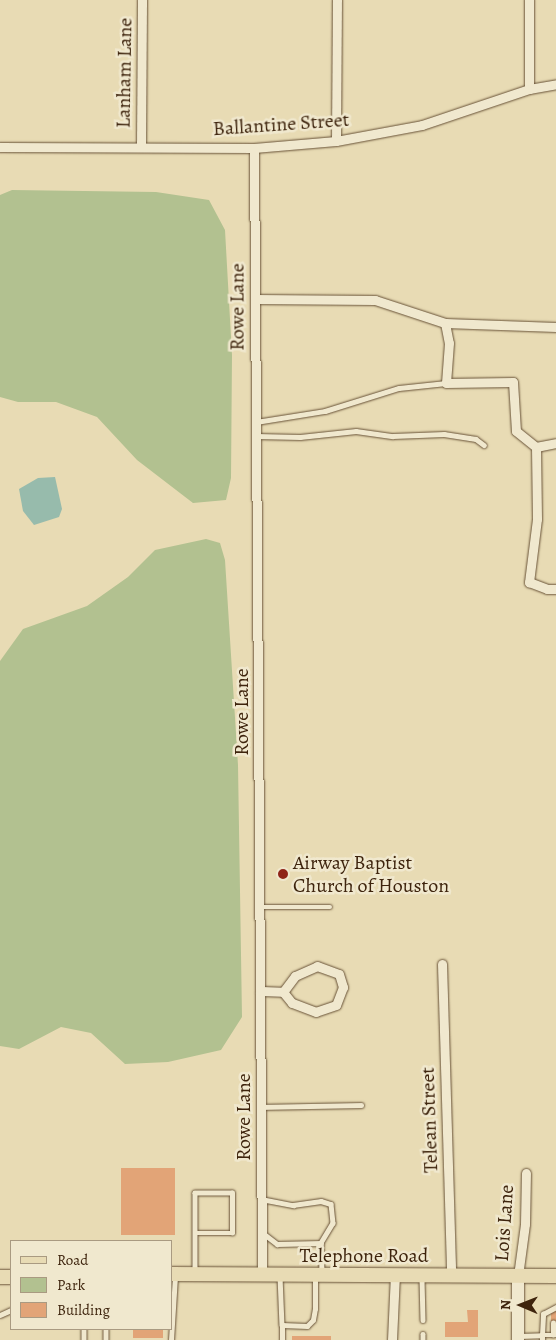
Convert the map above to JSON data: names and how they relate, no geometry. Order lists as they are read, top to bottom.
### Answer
{
  "streets": {
    "main road": ["Telephone Road"],
    "street": [
      "Lanham Lane",
      "Ballantine Street",
      "Rowe Lane",
      "Telean Street",
      "Lois Lane"
    ]
  },
  "crossings": [
    ["Lanham Lane", "Ballantine Street"],
    ["Ballantine Street", "Rowe Lane"],
    ["Rowe Lane", "Telephone Road"],
    ["Telean Street", "Telephone Road"],
    ["Lois Lane", "Telephone Road"]
  ],
  "places": ["Airway Baptist Church of Houston"],
  "legend": ["Road", "Park", "Building"],
  "north": "left"
}
